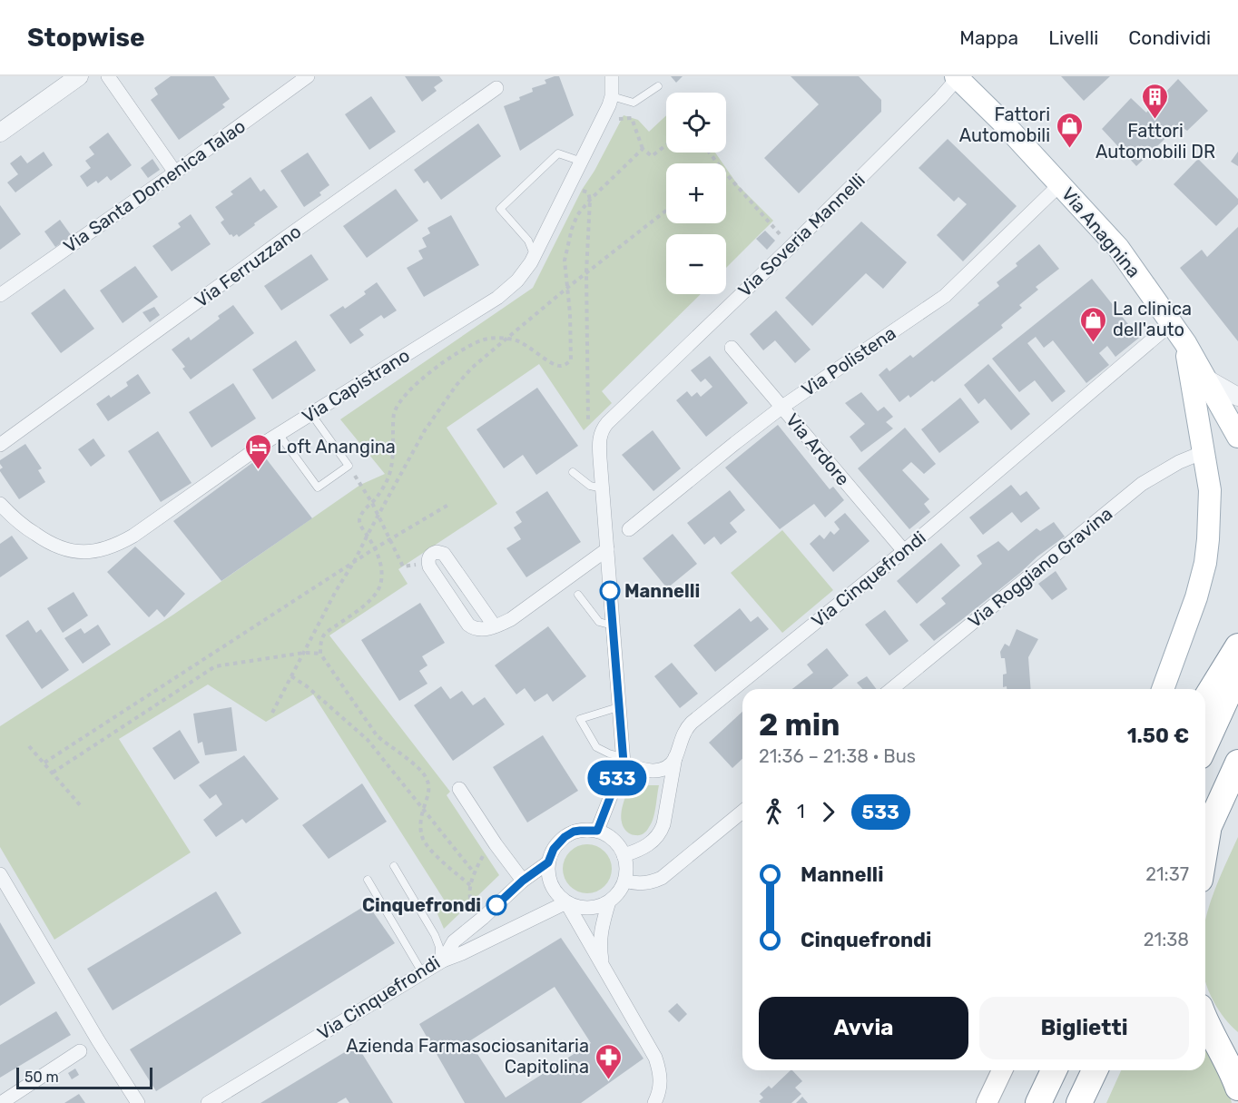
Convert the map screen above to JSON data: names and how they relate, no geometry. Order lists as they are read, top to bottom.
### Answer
{
  "streets": {
    "main road": ["Via Anagnina"],
    "street": [
      "Via Santa Domenica Talao",
      "Via Soveria Mannelli",
      "Via Ferruzzano",
      "Via Polistena",
      "Via Capistrano",
      "Via Ardore",
      "Via Roggiano Gravina",
      "Via Cinquefrondi"
    ]
  },
  "crossings": [
    ["Via Anagnina", "Via Soveria Mannelli"],
    ["Via Anagnina", "Via Polistena"],
    ["Via Anagnina", "Via Cinquefrondi"],
    ["Via Polistena", "Via Ardore"],
    ["Via Ardore", "Via Cinquefrondi"]
  ],
  "places": {
    "building": ["Fattori Automobili DR"],
    "shop": ["Fattori Automobili", "La clinica dell'auto"],
    "hotel": ["Loft Anangina"],
    "other": ["Mannelli", "Cinquefrondi"],
    "pharmacy": ["Azienda Farmasociosanitaria Capitolina"]
  },
  "lines": ["bus line 533"],
  "scale_bar": "50 m",
  "page": {
    "header": "Stopwise",
    "nav": ["Mappa", "Livelli", "Condividi"],
    "on_map": "533",
    "map_buttons": ["+", "−"],
    "heading": ["2 min", "21:36 – 21:38 · Bus", "1.50 €"],
    "legs": ["1", "533"],
    "list": [
      {
        "name": "Mannelli",
        "value": "21:37"
      },
      {
        "name": "Cinquefrondi",
        "value": "21:38"
      }
    ],
    "buttons": ["Avvia", "Biglietti"],
    "scale": "50 m"
  }
}
